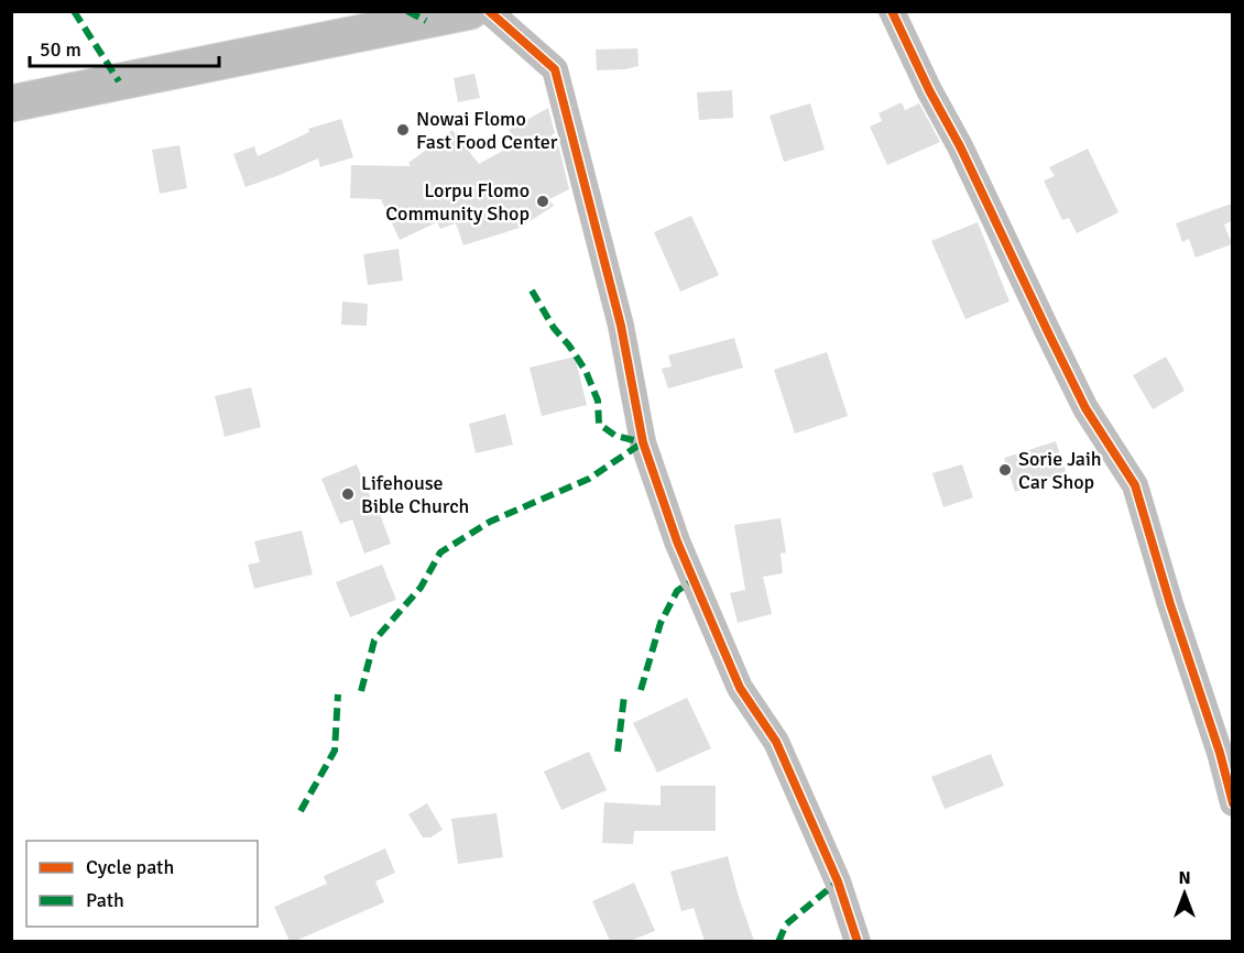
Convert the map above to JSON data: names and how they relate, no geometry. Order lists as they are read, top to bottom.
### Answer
{
  "places": [
    "Nowai Flomo Fast Food Center",
    "Lorpu Flomo Community Shop",
    "Sorie Jaih Car Shop",
    "Lifehouse Bible Church"
  ],
  "legend": ["Cycle path", "Path"],
  "scale_bar": "50 m",
  "north": "top"
}
